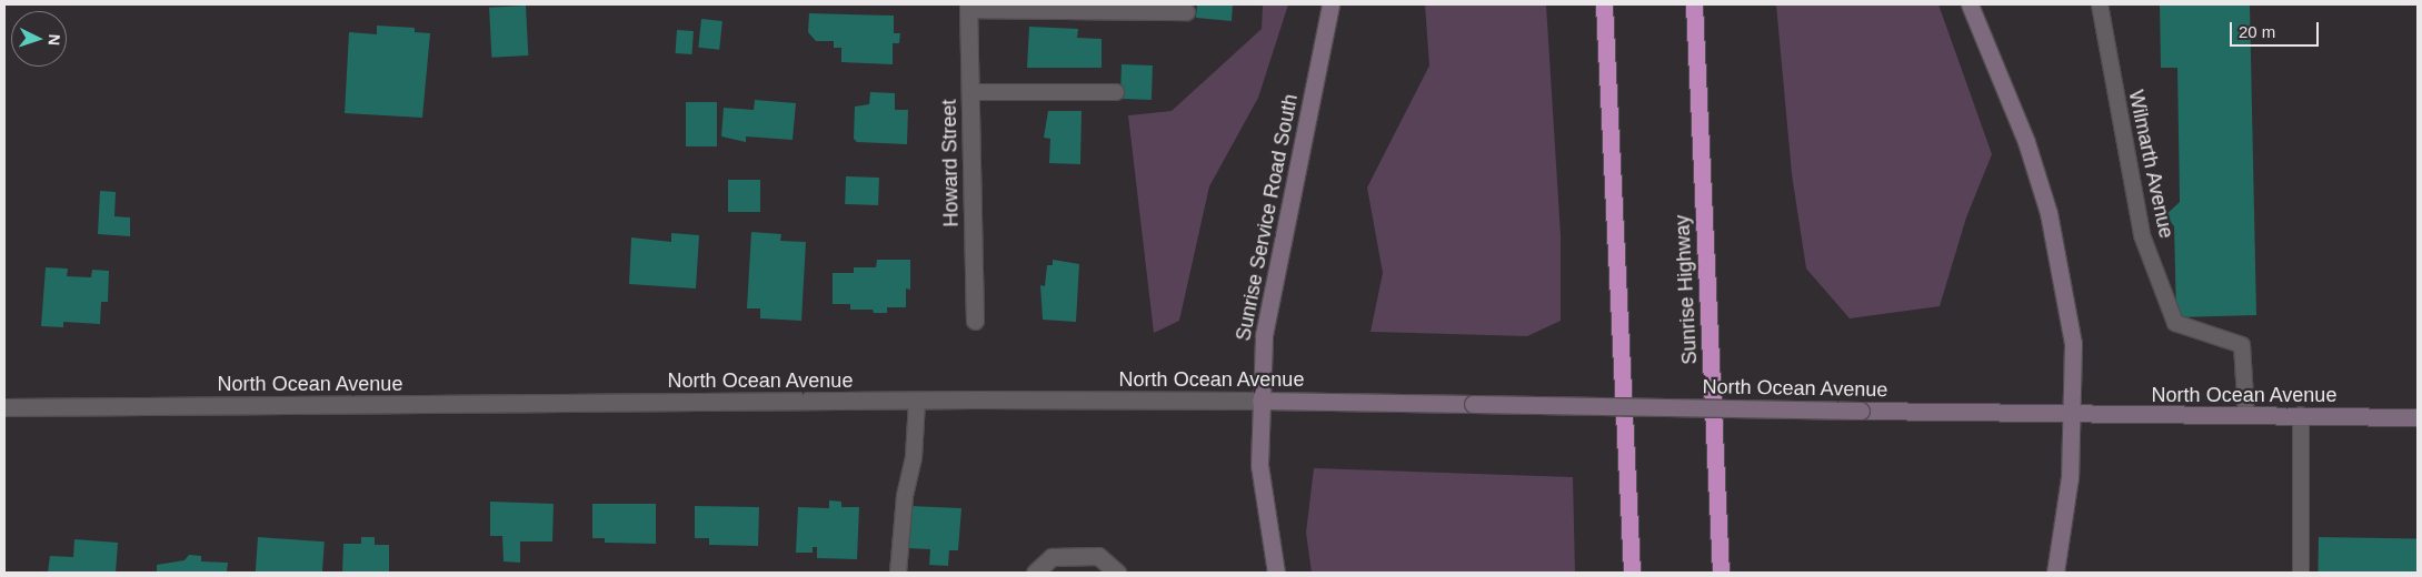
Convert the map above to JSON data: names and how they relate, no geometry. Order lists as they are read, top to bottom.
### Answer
{
  "streets": {
    "highway": ["Sunrise Highway"],
    "main road": ["Sunrise Service Road South", "North Ocean Avenue"],
    "street": ["Howard Street"],
    "lane": ["Wilmarth Avenue"]
  },
  "crossings": [
    ["Wilmarth Avenue", "North Ocean Avenue"],
    ["Sunrise Service Road South", "North Ocean Avenue"]
  ],
  "scale_bar": "20 m",
  "north": "right"
}
